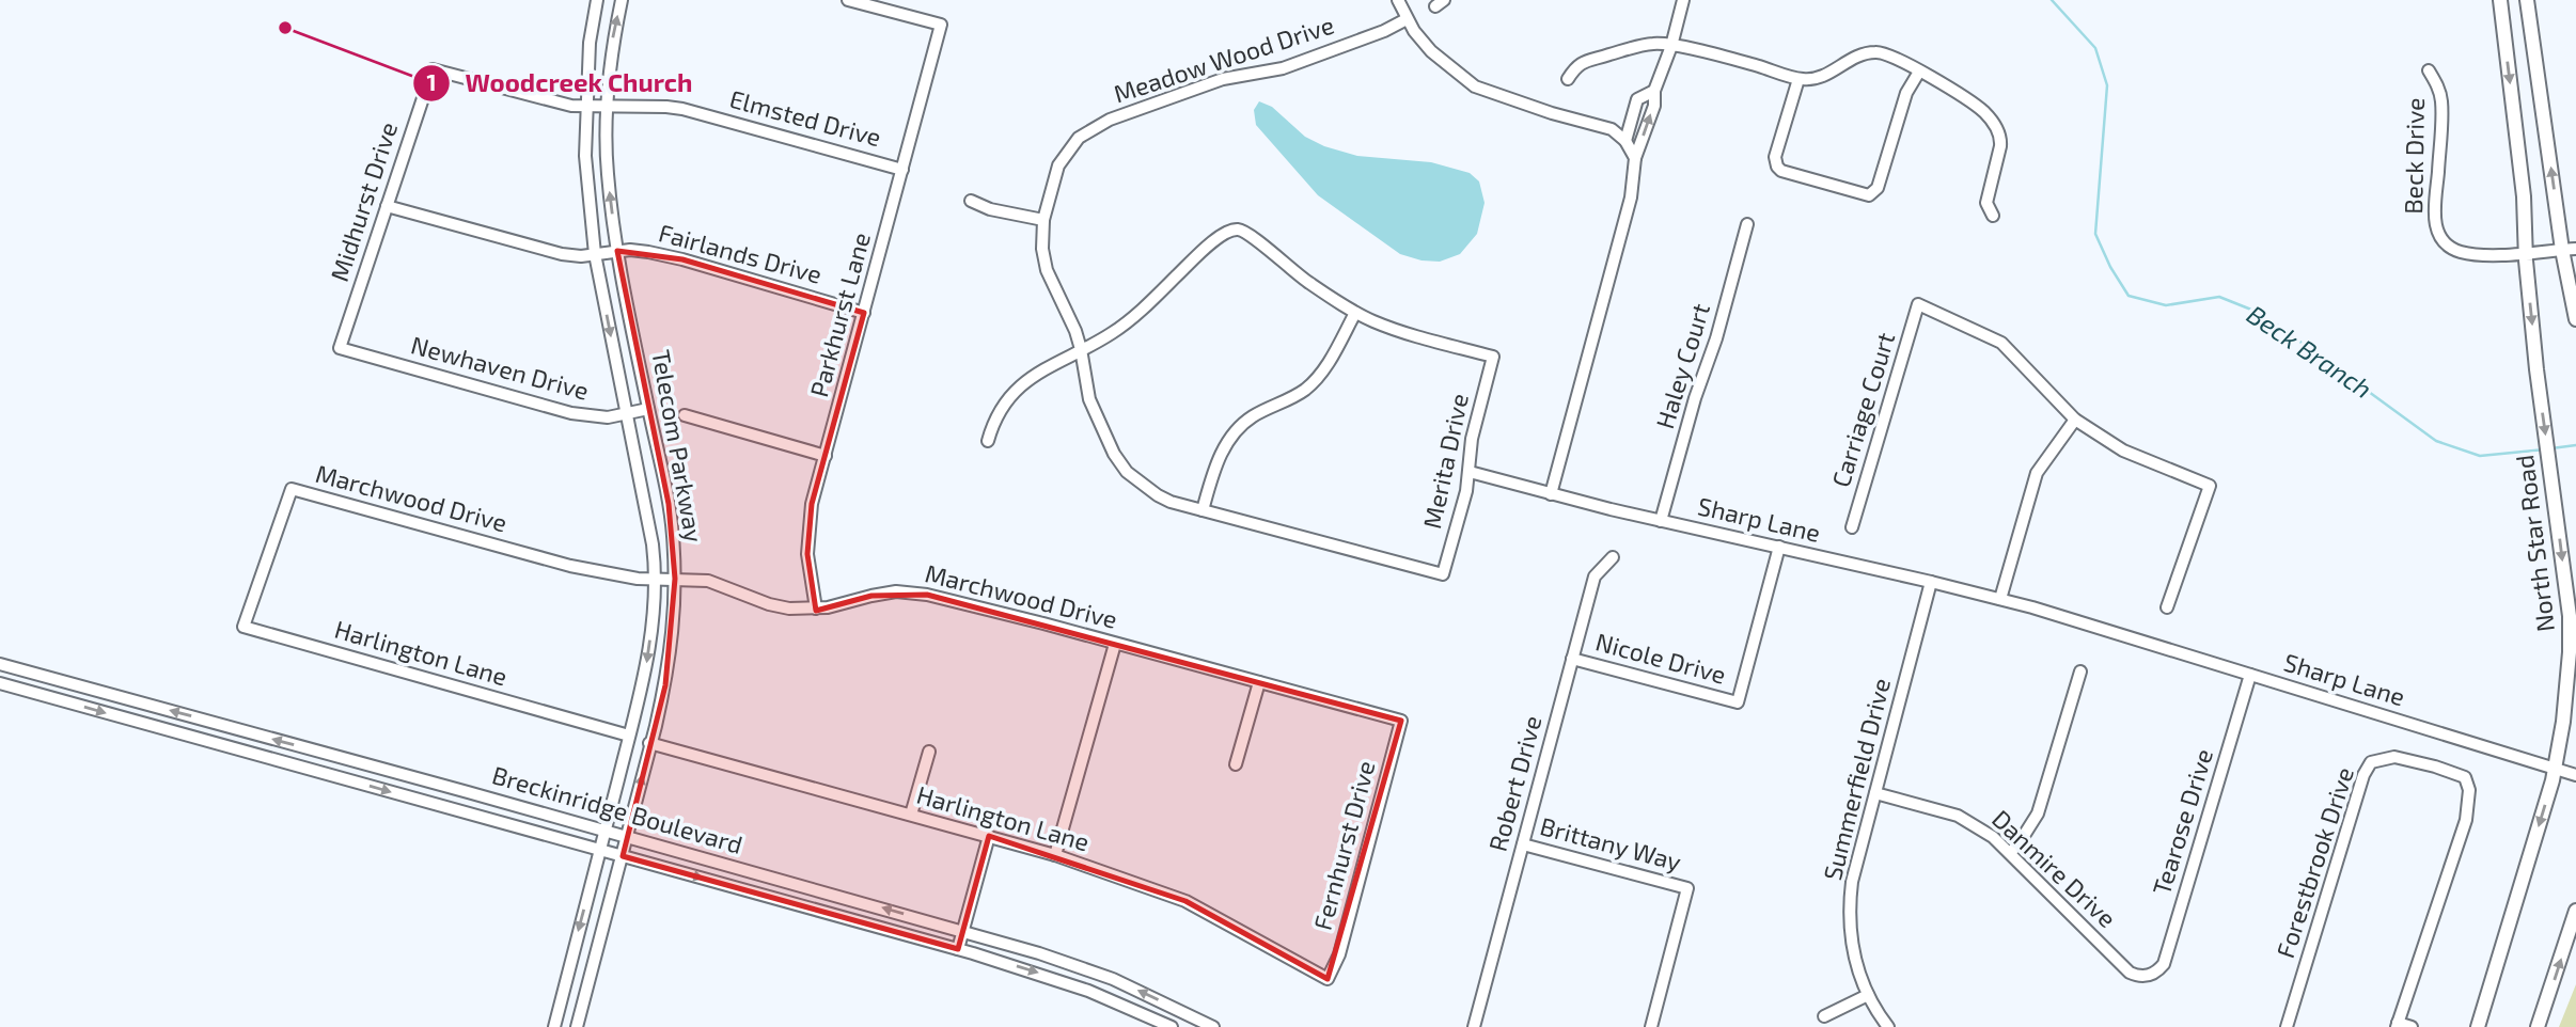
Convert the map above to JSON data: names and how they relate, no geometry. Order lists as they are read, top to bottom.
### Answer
{
  "streets": {
    "main road": ["North Star Road"],
    "street": [
      "Meadow Wood Drive",
      "Elmsted Drive",
      "Beck Drive",
      "Midhurst Drive",
      "Fairlands Drive",
      "Parkhurst Lane",
      "Haley Court",
      "Newhaven Drive",
      "Carriage Court",
      "Telecom Parkway",
      "Merita Drive",
      "Marchwood Drive",
      "Sharp Lane",
      "Harlington Lane",
      "Nicole Drive",
      "Summerfield Drive",
      "Robert Drive",
      "Breckinridge Boulevard",
      "Tearose Drive",
      "Brittany Way",
      "Fernhurst Drive",
      "Forestbrook Drive",
      "Danmire Drive"
    ]
  },
  "crossings": [
    ["Meadow Wood Drive", "Merita Drive"],
    ["Elmsted Drive", "Midhurst Drive"],
    ["Elmsted Drive", "Parkhurst Lane"],
    ["Elmsted Drive", "Telecom Parkway"],
    ["Beck Drive", "North Star Road"],
    ["Midhurst Drive", "Fairlands Drive"],
    ["Midhurst Drive", "Newhaven Drive"],
    ["Fairlands Drive", "Parkhurst Lane"],
    ["Fairlands Drive", "Telecom Parkway"],
    ["Parkhurst Lane", "Marchwood Drive"],
    ["Haley Court", "Sharp Lane"],
    ["Newhaven Drive", "Telecom Parkway"],
    ["Telecom Parkway", "Marchwood Drive"],
    ["Telecom Parkway", "Harlington Lane"],
    ["Telecom Parkway", "Breckinridge Boulevard"],
    ["Merita Drive", "Sharp Lane"],
    ["Marchwood Drive", "Harlington Lane"],
    ["Marchwood Drive", "Fernhurst Drive"],
    ["Sharp Lane", "North Star Road"],
    ["Sharp Lane", "Nicole Drive"],
    ["Sharp Lane", "Summerfield Drive"],
    ["Sharp Lane", "Tearose Drive"],
    ["Harlington Lane", "Fernhurst Drive"],
    ["Nicole Drive", "Robert Drive"],
    ["Summerfield Drive", "Danmire Drive"],
    ["Robert Drive", "Brittany Way"],
    ["Tearose Drive", "Danmire Drive"]
  ],
  "water": ["Beck Branch"],
  "places": ["Woodcreek Church"]
}
